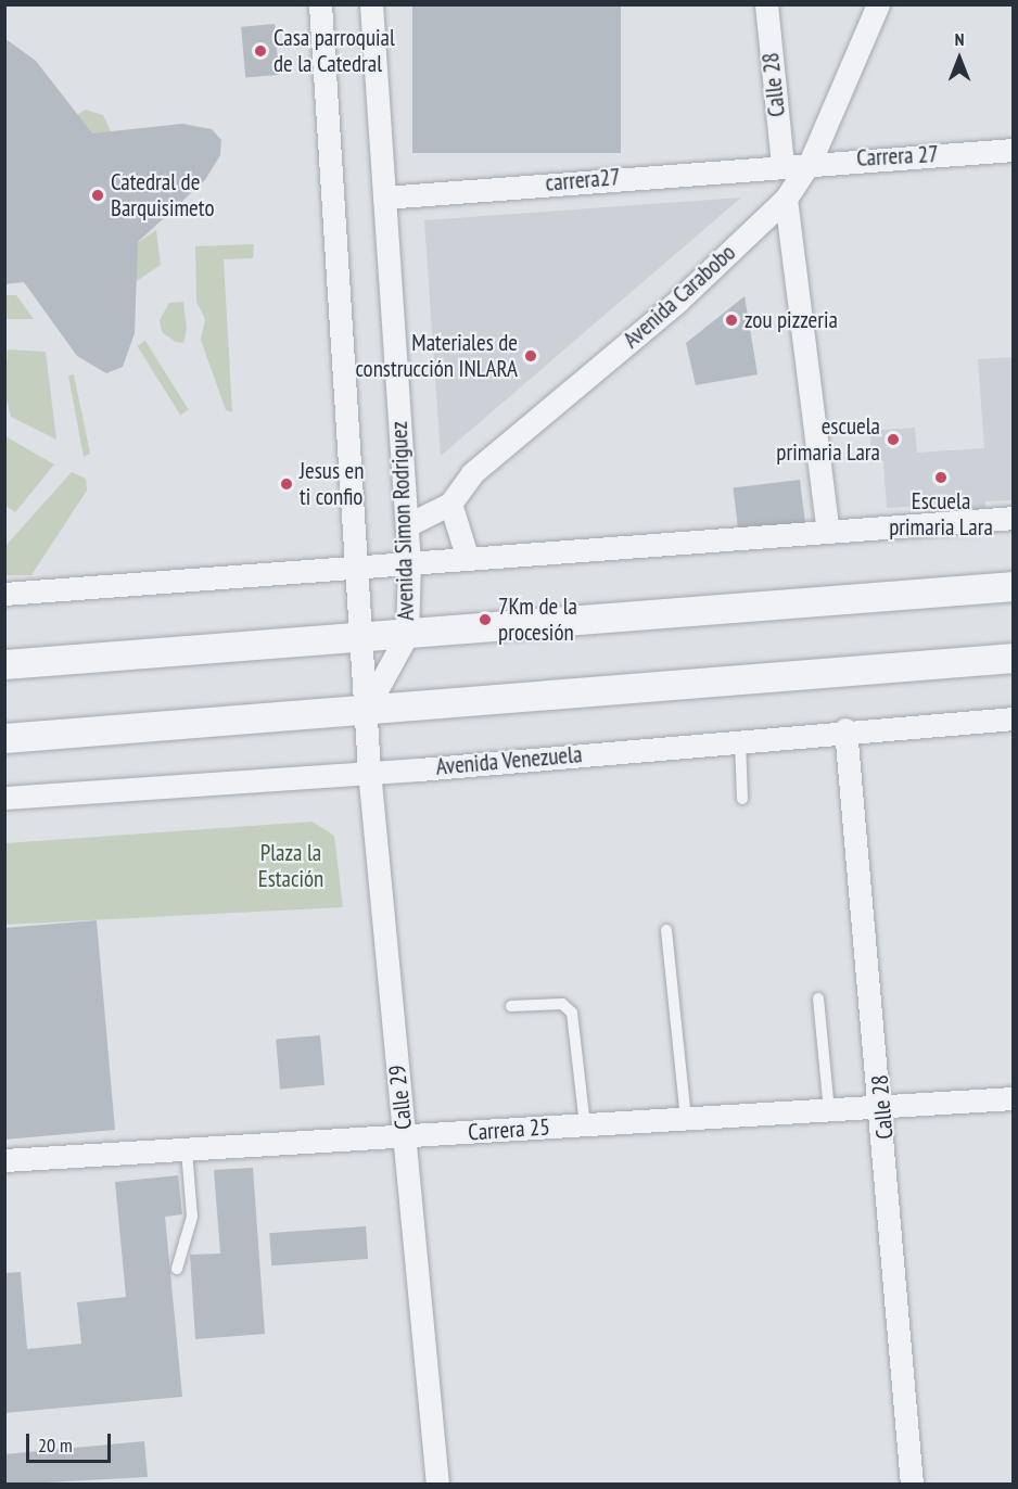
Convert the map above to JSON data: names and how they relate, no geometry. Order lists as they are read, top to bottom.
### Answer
{
  "streets": {
    "street": [
      "Calle 28",
      "Carrera 27",
      "carrera27",
      "Avenida Carabobo",
      "Avenida Simon Rodriguez",
      "Avenida Venezuela",
      "Calle 29",
      "Carrera 25"
    ]
  },
  "crossings": [
    ["Calle 28", "Carrera 27"],
    ["Calle 28", "carrera27"],
    ["Calle 28", "Avenida Venezuela"],
    ["Calle 28", "Carrera 25"],
    ["Carrera 27", "carrera27"],
    ["Carrera 27", "Avenida Carabobo"],
    ["carrera27", "Avenida Simon Rodriguez"],
    ["Avenida Carabobo", "Avenida Simon Rodriguez"],
    ["Avenida Simon Rodriguez", "Calle 29"],
    ["Avenida Venezuela", "Calle 29"],
    ["Calle 29", "Carrera 25"]
  ],
  "parks": ["Plaza la Estación"],
  "places": [
    "Casa parroquial de la Catedral",
    "Catedral de Barquisimeto",
    "zou pizzeria",
    "Materiales de construcción INLARA",
    "escuela primaria Lara",
    "Escuela primaria Lara",
    "Jesus en ti confio",
    "7Km de la procesión"
  ],
  "scale_bar": "20 m",
  "north": "top"
}
